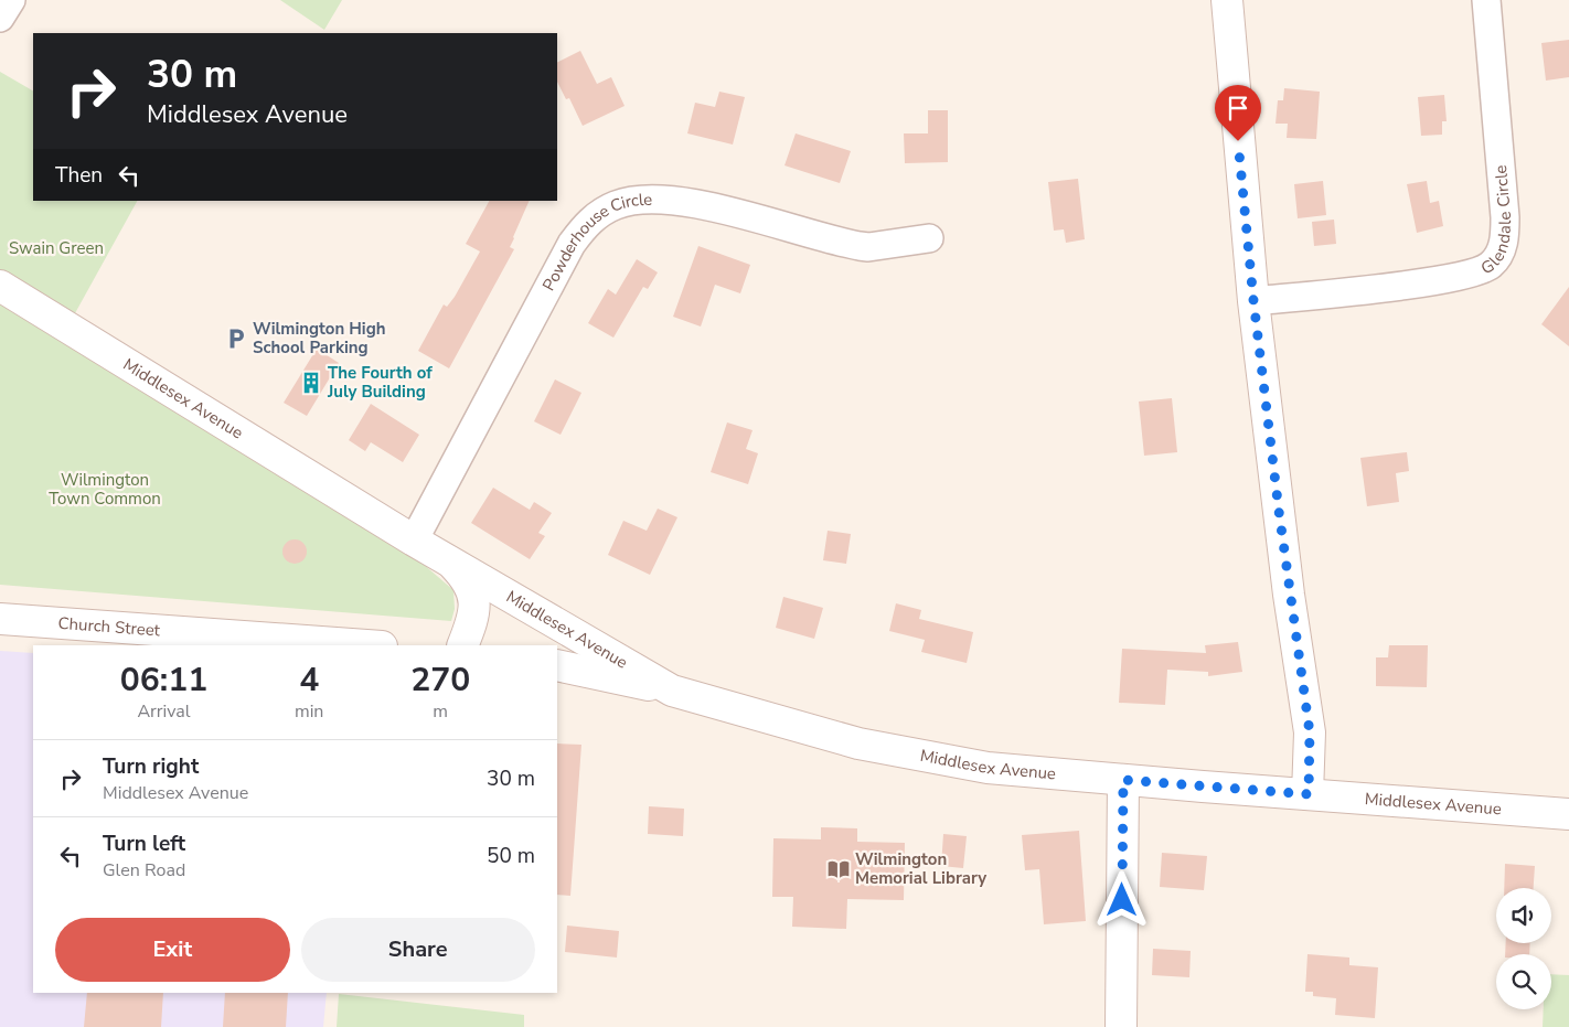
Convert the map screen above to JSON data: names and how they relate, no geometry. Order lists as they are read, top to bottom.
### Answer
{
  "streets": {
    "street": [
      "Glendale Circle",
      "Powderhouse Circle",
      "Middlesex Avenue",
      "Church Street"
    ]
  },
  "crossings": [
    ["Powderhouse Circle", "Middlesex Avenue"]
  ],
  "parks": ["Swain Green", "Wilmington Town Common"],
  "places": {
    "parking": ["Wilmington High School Parking"],
    "building": ["The Fourth of July Building"],
    "library": ["Wilmington Memorial Library"]
  },
  "page": {
    "turn": ["30 m", "Middlesex Avenue"],
    "then": "Then",
    "eta": [
      "06:11",
      "Arrival",
      "4",
      "min",
      "270",
      "m"
    ],
    "list": [
      {
        "name": "Turn right",
        "note": "Middlesex Avenue",
        "value": "30 m"
      },
      {
        "name": "Turn left",
        "note": "Glen Road",
        "value": "50 m"
      }
    ],
    "buttons": ["Exit", "Share"]
  }
}
